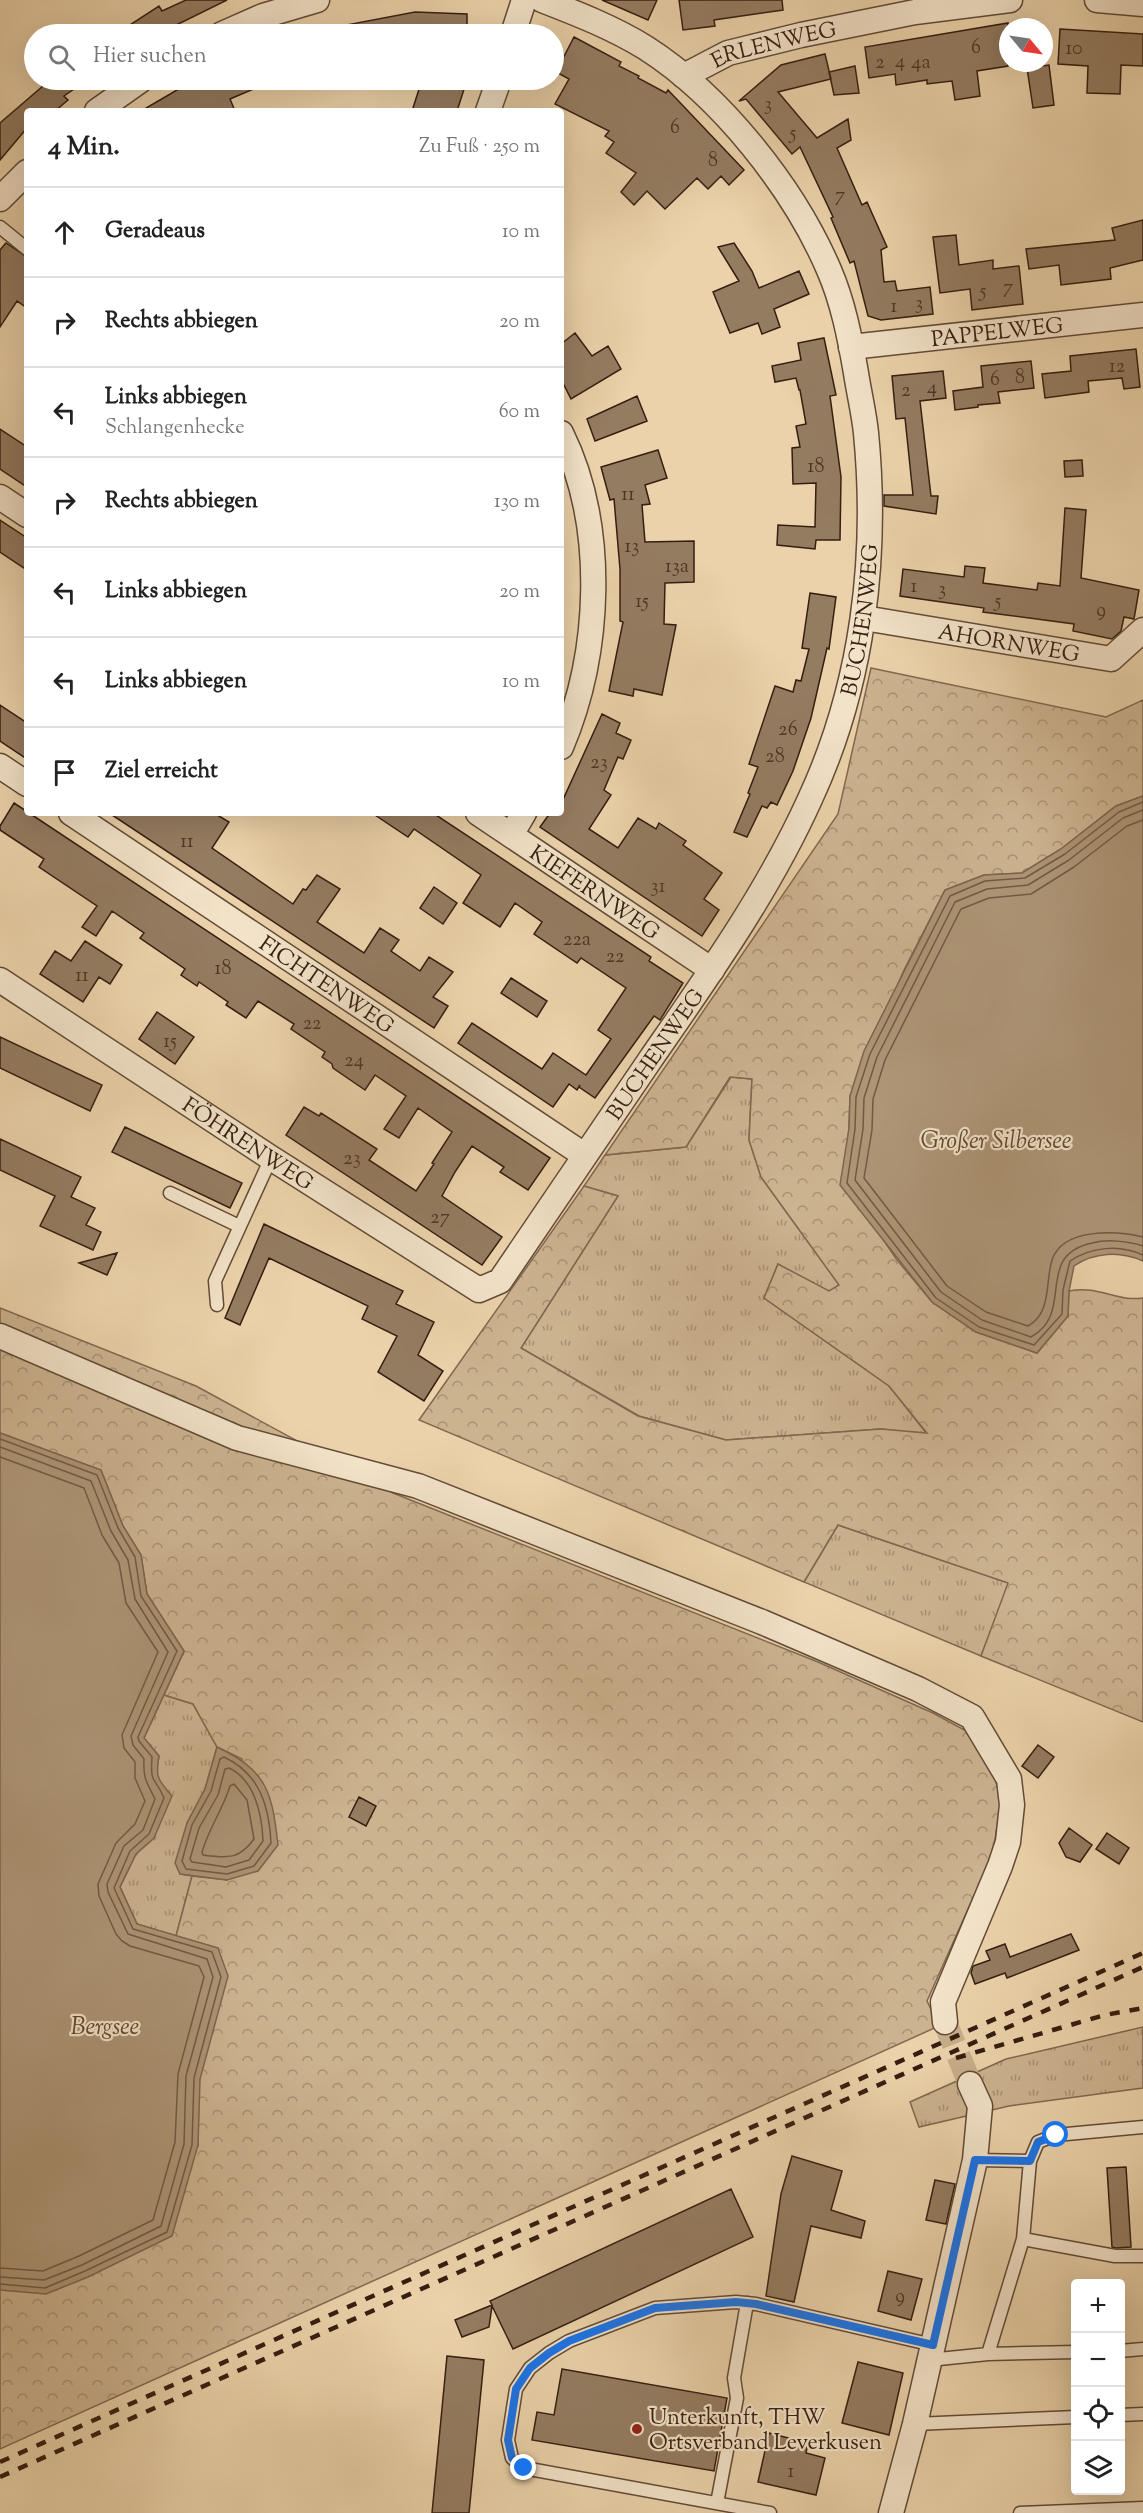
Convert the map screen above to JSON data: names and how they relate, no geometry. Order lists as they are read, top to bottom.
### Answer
{
  "streets": {
    "street": [
      "ERLENWEG",
      "PAPPELWEG",
      "BUCHENWEG",
      "AHORNWEG",
      "KIEFERNWEG",
      "FICHTENWEG",
      "FÖHRENWEG"
    ]
  },
  "crossings": [
    ["ERLENWEG", "BUCHENWEG"],
    ["PAPPELWEG", "BUCHENWEG"],
    ["BUCHENWEG", "AHORNWEG"],
    ["BUCHENWEG", "KIEFERNWEG"],
    ["BUCHENWEG", "FICHTENWEG"],
    ["BUCHENWEG", "FÖHRENWEG"]
  ],
  "water": ["Großer Silbersee", "Bergsee"],
  "places": ["Unterkunft, THW Ortsverband Leverkusen"],
  "house_numbers": [
    "6",
    "10",
    "4",
    "2",
    "4a",
    "3",
    "6",
    "5",
    "8",
    "7",
    "7",
    "5",
    "3",
    "1",
    "12",
    "8",
    "6",
    "4",
    "2",
    "18",
    "11",
    "13",
    "13a",
    "1",
    "3",
    "15",
    "5",
    "9",
    "26",
    "28",
    "23",
    "11",
    "31",
    "22a",
    "22",
    "18",
    "11",
    "22",
    "15",
    "24",
    "23",
    "27",
    "9",
    "1"
  ],
  "north": "bottom right",
  "page": {
    "search": "Hier suchen",
    "heading": ["4 Min.", "Zu Fuß · 250 m"],
    "list": [
      ["Geradeaus", "10 m"],
      ["Rechts abbiegen", "20 m"],
      ["Links abbiegen", "Schlangenhecke", "60 m"],
      ["Rechts abbiegen", "130 m"],
      ["Links abbiegen", "20 m"],
      ["Links abbiegen", "10 m"],
      "Ziel erreicht"
    ],
    "map_buttons": ["+", "−"]
  }
}
